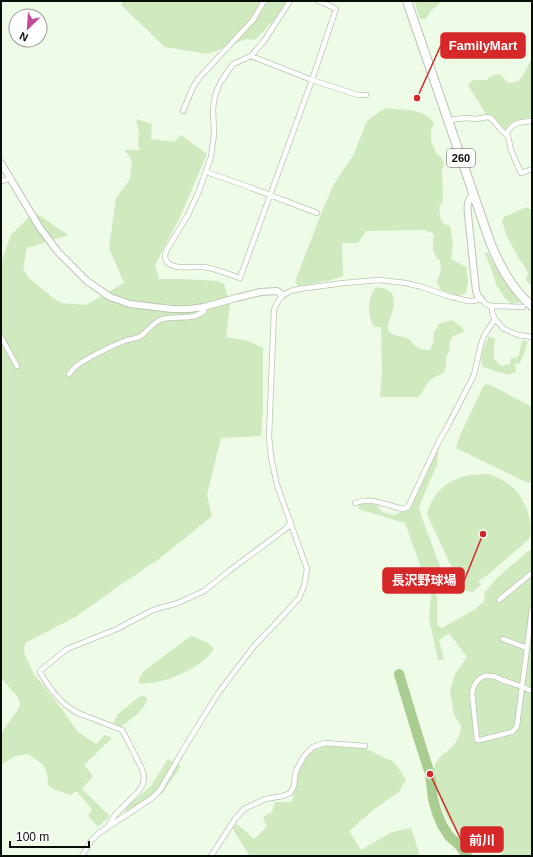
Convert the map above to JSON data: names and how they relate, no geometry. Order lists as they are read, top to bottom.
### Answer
{
  "streets": {
    "highway": ["260"]
  },
  "places": ["FamilyMart", "長沢野球場", "前川"],
  "scale_bar": "100 m",
  "north": "bottom left"
}
